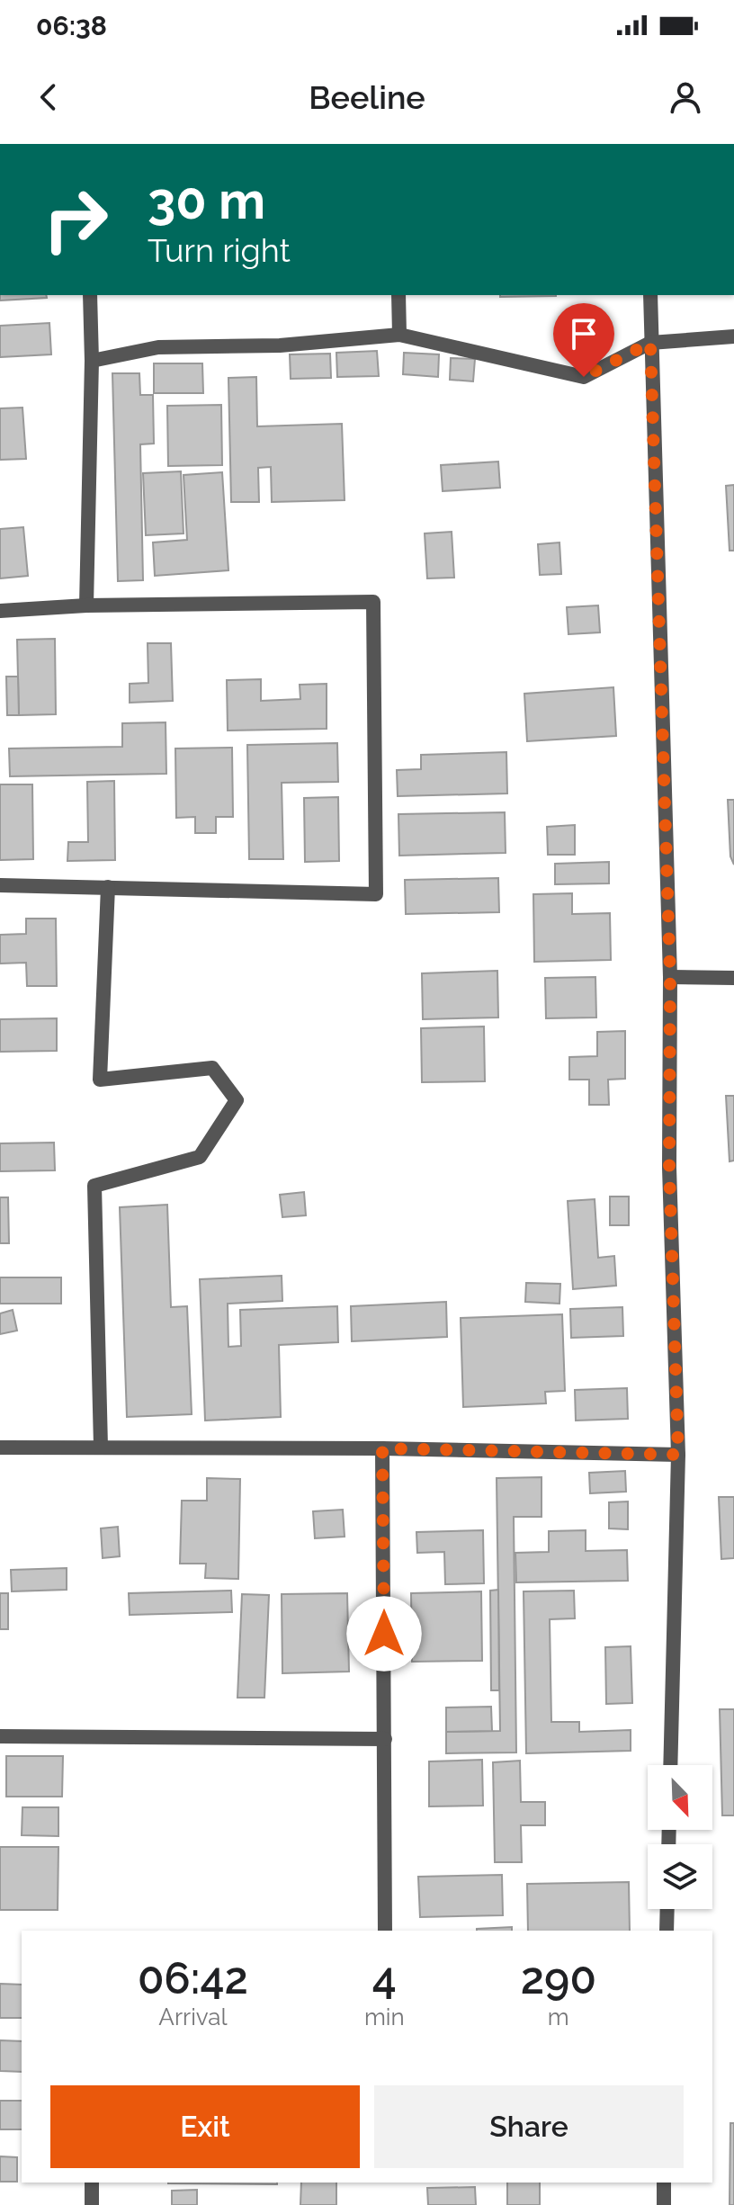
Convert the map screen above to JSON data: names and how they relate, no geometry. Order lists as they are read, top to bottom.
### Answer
{
  "north": "bottom right",
  "page": {
    "status": "06:38",
    "header": "Beeline",
    "turn": ["30 m", "Turn right"],
    "eta": [
      "06:42",
      "Arrival",
      "4",
      "min",
      "290",
      "m"
    ],
    "buttons": ["Exit", "Share"]
  }
}
